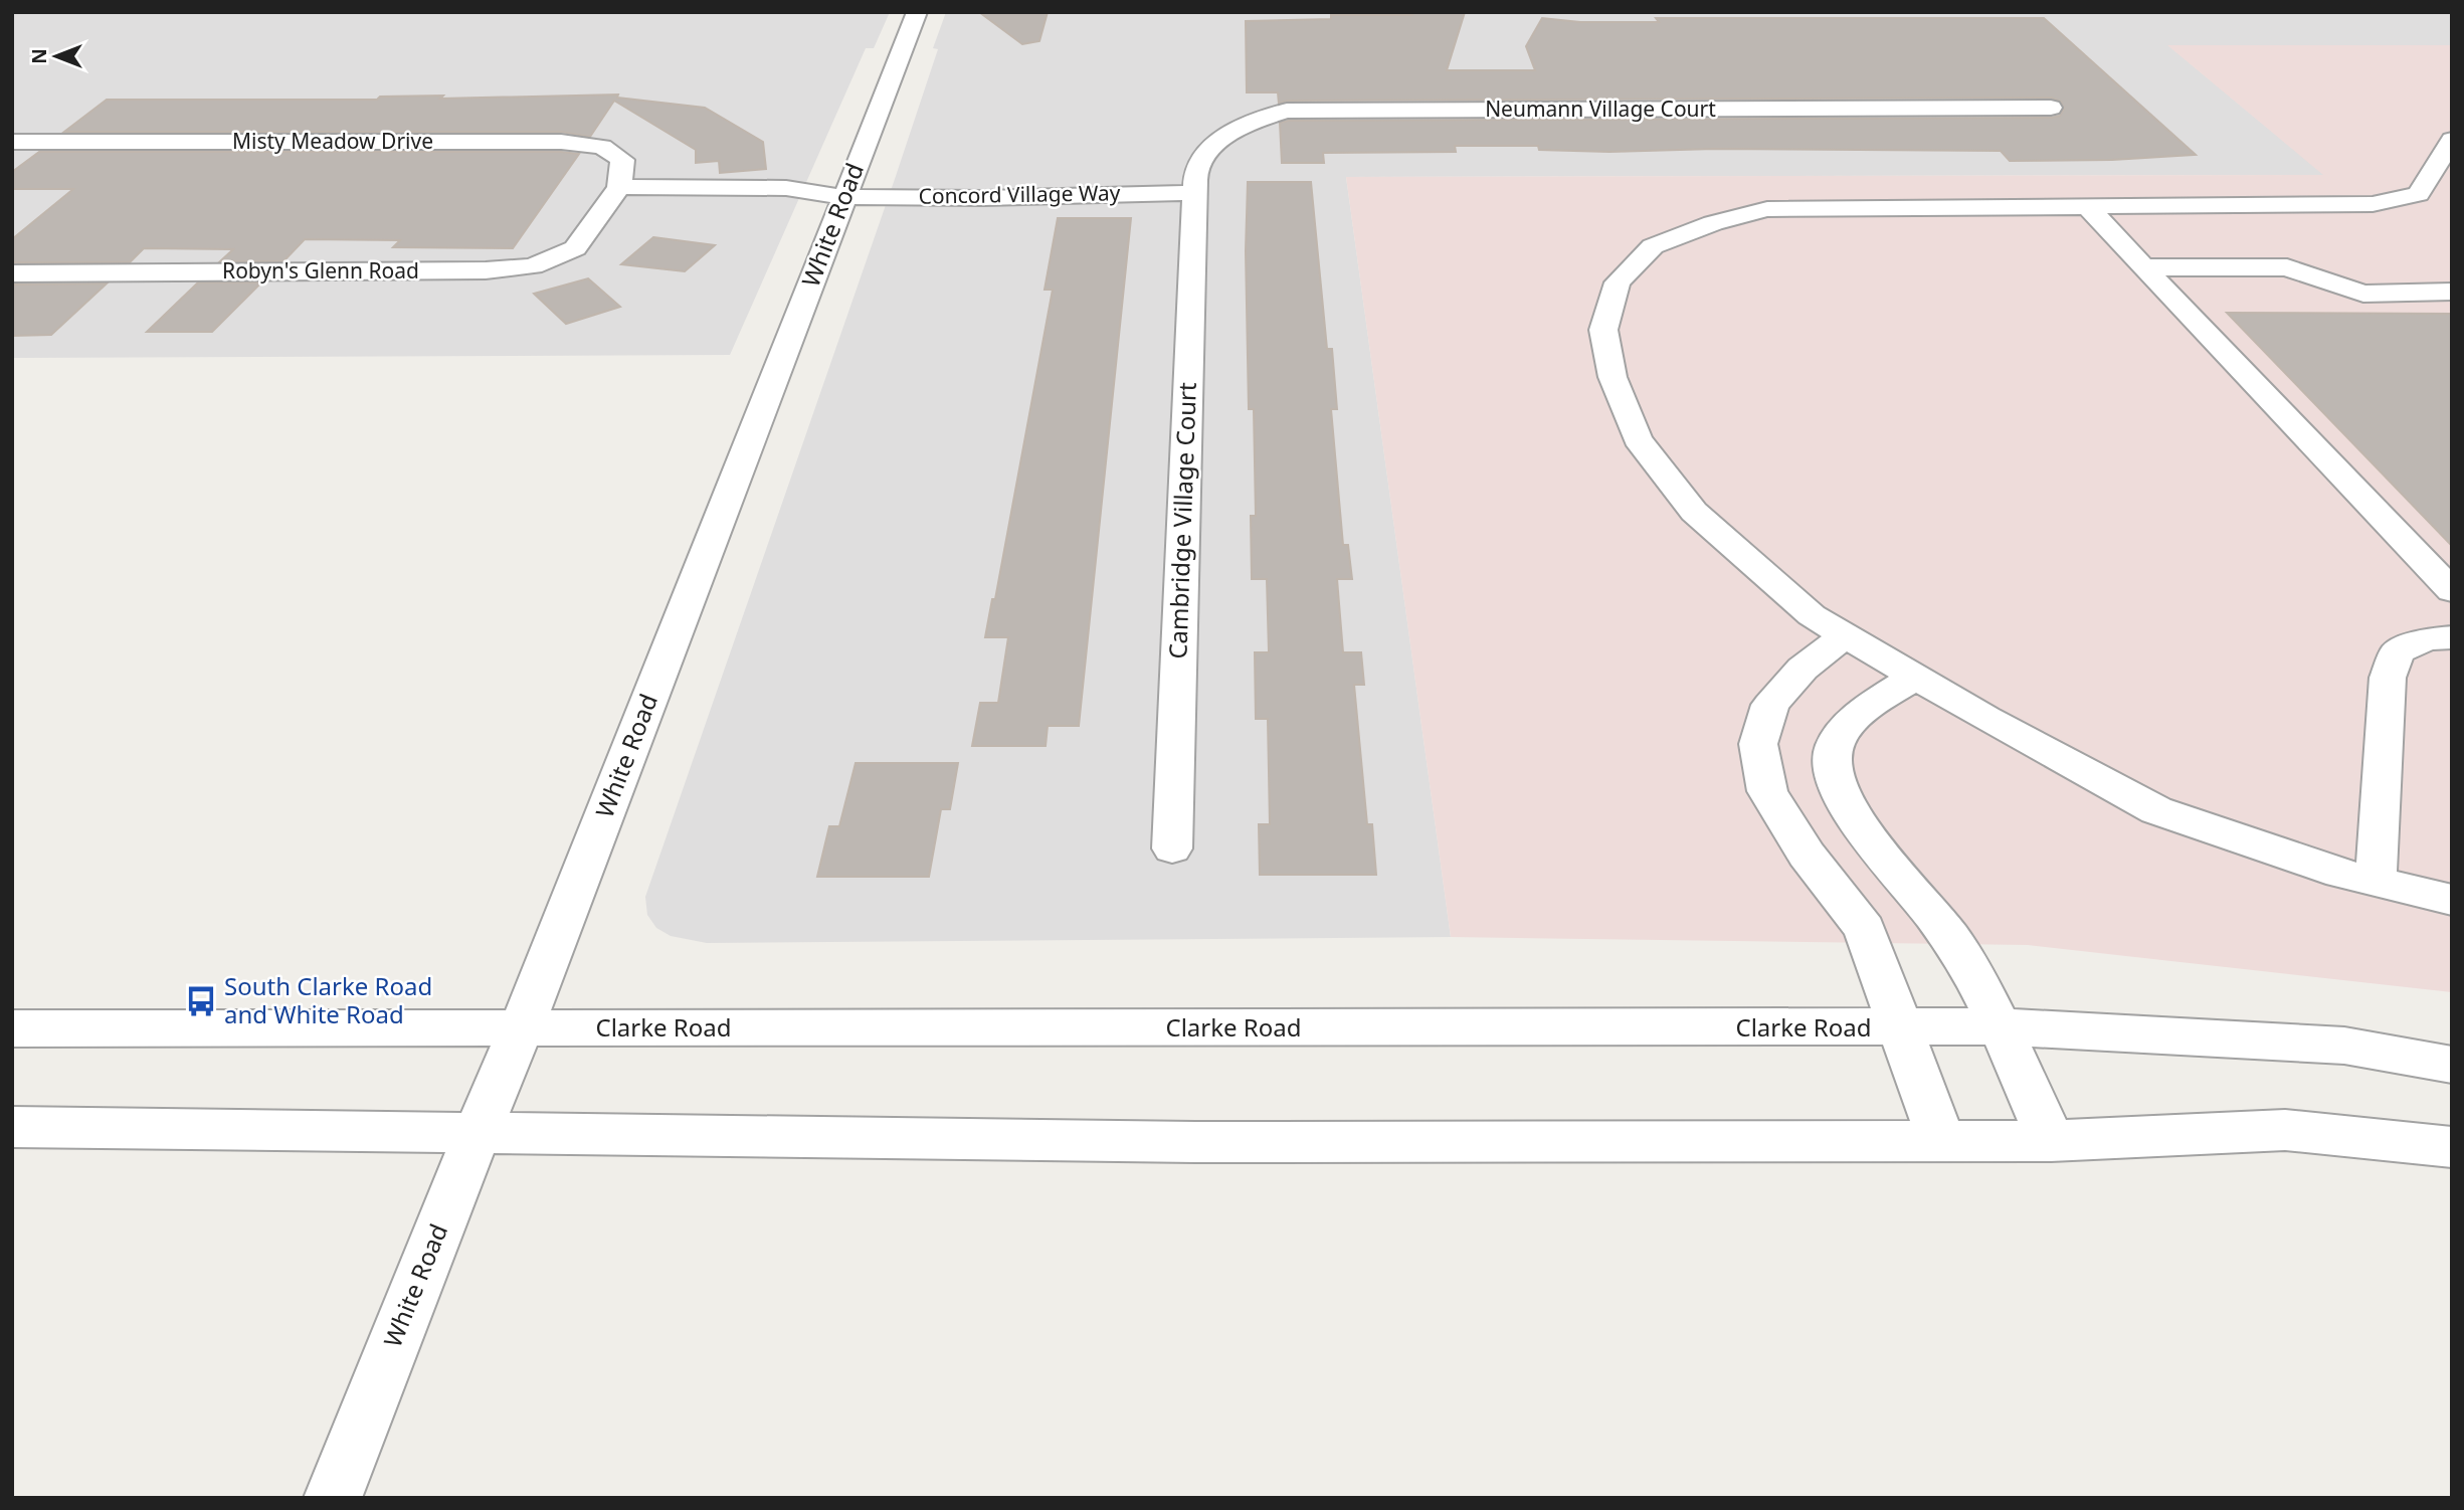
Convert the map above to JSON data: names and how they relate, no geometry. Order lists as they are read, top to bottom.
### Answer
{
  "streets": {
    "street": [
      "Neumann Village Court",
      "Misty Meadow Drive",
      "Concord Village Way",
      "White Road",
      "Robyn's Glenn Road",
      "Cambridge Village Court",
      "Clarke Road"
    ]
  },
  "crossings": [
    ["Neumann Village Court", "Concord Village Way"],
    ["Neumann Village Court", "Cambridge Village Court"],
    ["Concord Village Way", "White Road"],
    ["Concord Village Way", "Cambridge Village Court"],
    ["White Road", "Clarke Road"]
  ],
  "places": {
    "bus stop": ["South Clarke Road and White Road"]
  },
  "north": "left"
}
